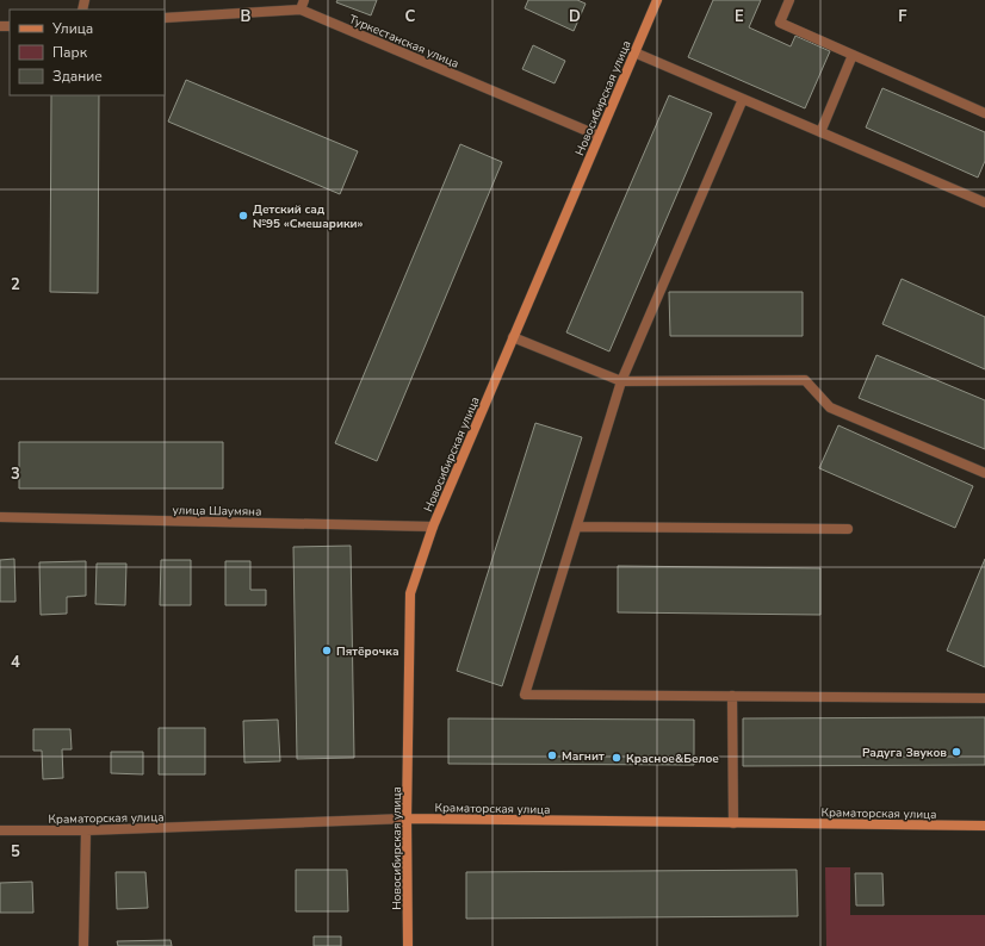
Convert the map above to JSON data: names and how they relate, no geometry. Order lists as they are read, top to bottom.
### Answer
{
  "streets": {
    "main road": ["Новосибирская улица", "Краматорская улица"],
    "street": ["Туркестанская улица", "улица Шаумяна"]
  },
  "crossings": [
    ["Туркестанская улица", "Новосибирская улица"],
    ["Новосибирская улица", "улица Шаумяна"],
    ["Новосибирская улица", "Краматорская улица"]
  ],
  "places": [
    "Детский сад №95 «Смешарики»",
    "Пятёрочка",
    "Радуга Звуков",
    "Магнит",
    "Красное&Белое"
  ],
  "legend": ["Улица", "Парк", "Здание"],
  "grid": {
    "columns": [
      "B",
      "C",
      "D",
      "E",
      "F"
    ],
    "rows": [
      "2",
      "3",
      "4",
      "5"
    ]
  }
}
